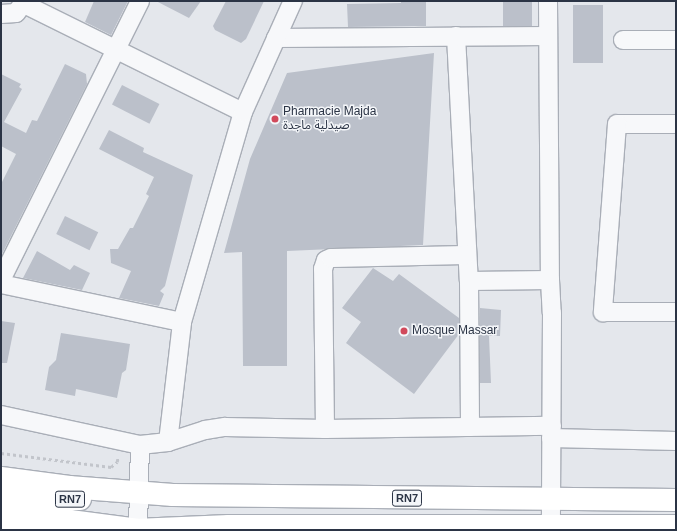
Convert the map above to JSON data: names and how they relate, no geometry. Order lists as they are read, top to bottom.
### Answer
{
  "streets": {
    "highway": ["RN7"]
  },
  "places": ["Pharmacie Majda صيدلية ماجدة", "Mosque Massar"]
}
